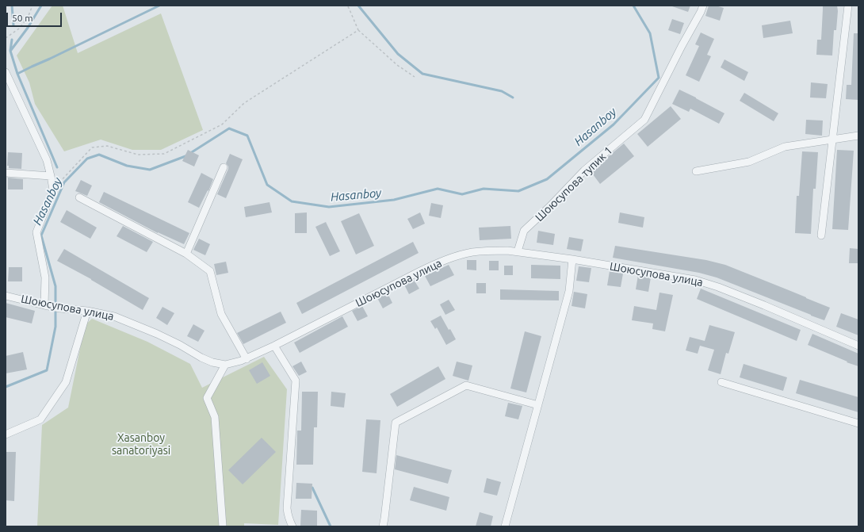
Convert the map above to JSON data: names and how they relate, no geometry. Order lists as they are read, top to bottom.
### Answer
{
  "streets": {
    "street": ["Шоюсупова тупик 1", "Шоюсупова улица"]
  },
  "crossings": [
    ["Шоюсупова тупик 1", "Шоюсупова улица"]
  ],
  "water": ["Hasanboy"],
  "parks": ["Xasanboy sanatoriyasi"],
  "scale_bar": "50 m"
}
